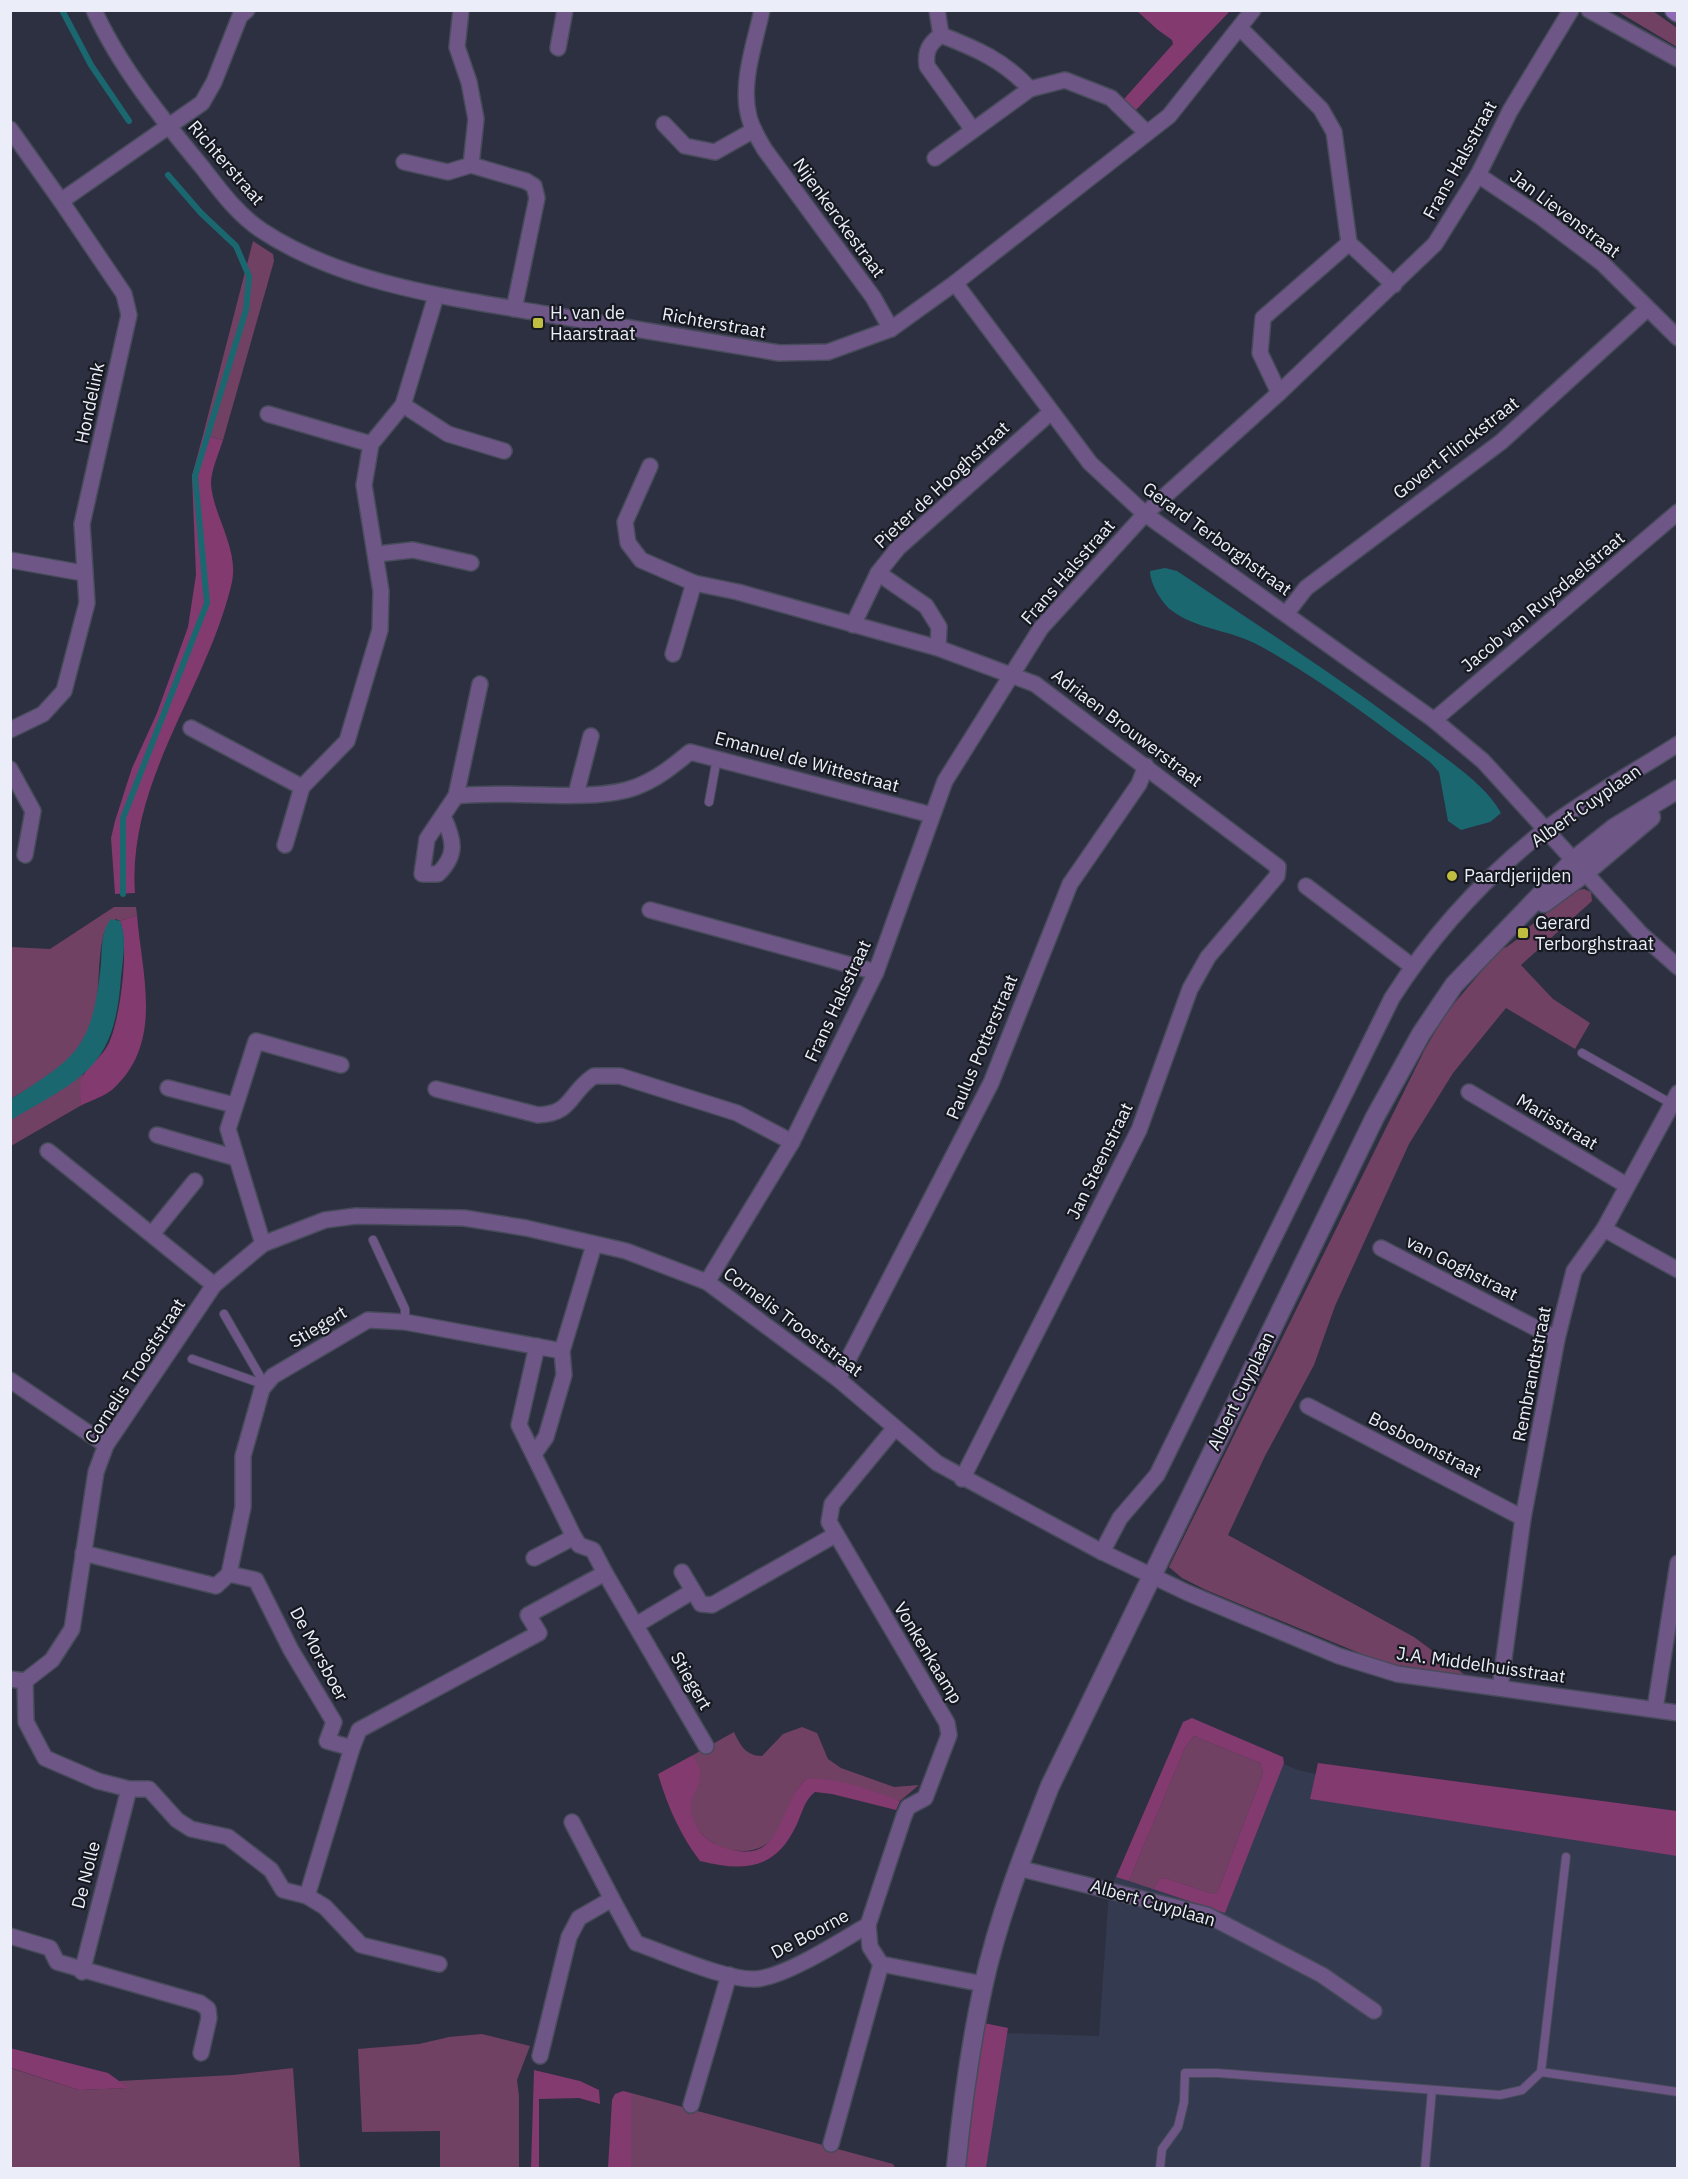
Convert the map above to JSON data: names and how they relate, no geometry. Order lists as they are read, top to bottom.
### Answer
{
  "streets": {
    "street": [
      "Frans Halsstraat",
      "Richterstraat",
      "Jan Lievenstraat",
      "Nijenkerckestraat",
      "Hondelink",
      "Govert Flinckstraat",
      "Pieter de Hooghstraat",
      "Gerard Terborghstraat",
      "Jacob van Ruysdaelstraat",
      "Adriaen Brouwerstraat",
      "Emanuel de Wittestraat",
      "Albert Cuyplaan",
      "Paulus Potterstraat",
      "Marisstraat",
      "Jan Steenstraat",
      "van Goghstraat",
      "Cornelis Trooststraat",
      "Stiegert",
      "Rembrandtstraat",
      "Bosboomstraat",
      "Vonkenkaamp",
      "De Morsboer",
      "J.A. Middelhuisstraat",
      "De Nolle",
      "De Boorne"
    ]
  },
  "crossings": [
    ["Frans Halsstraat", "Jan Lievenstraat"],
    ["Frans Halsstraat", "Gerard Terborghstraat"],
    ["Frans Halsstraat", "Adriaen Brouwerstraat"],
    ["Frans Halsstraat", "Emanuel de Wittestraat"],
    ["Frans Halsstraat", "Cornelis Trooststraat"],
    ["Richterstraat", "Nijenkerckestraat"],
    ["Richterstraat", "Gerard Terborghstraat"],
    ["Jan Lievenstraat", "Govert Flinckstraat"],
    ["Govert Flinckstraat", "Gerard Terborghstraat"],
    ["Pieter de Hooghstraat", "Gerard Terborghstraat"],
    ["Pieter de Hooghstraat", "Adriaen Brouwerstraat"],
    ["Gerard Terborghstraat", "Jacob van Ruysdaelstraat"],
    ["Gerard Terborghstraat", "Albert Cuyplaan"],
    ["Adriaen Brouwerstraat", "Paulus Potterstraat"],
    ["Adriaen Brouwerstraat", "Jan Steenstraat"],
    ["Albert Cuyplaan", "Cornelis Trooststraat"],
    ["Albert Cuyplaan", "J.A. Middelhuisstraat"],
    ["Paulus Potterstraat", "Cornelis Trooststraat"],
    ["Marisstraat", "Rembrandtstraat"],
    ["Jan Steenstraat", "Cornelis Trooststraat"],
    ["van Goghstraat", "Rembrandtstraat"],
    ["Cornelis Trooststraat", "Vonkenkaamp"],
    ["Cornelis Trooststraat", "J.A. Middelhuisstraat"],
    ["Rembrandtstraat", "Bosboomstraat"],
    ["Rembrandtstraat", "J.A. Middelhuisstraat"],
    ["Vonkenkaamp", "De Boorne"]
  ],
  "places": {
    "transit": ["H. van de Haarstraat", "Gerard Terborghstraat"],
    "other": ["Paardjerijden"]
  }
}
